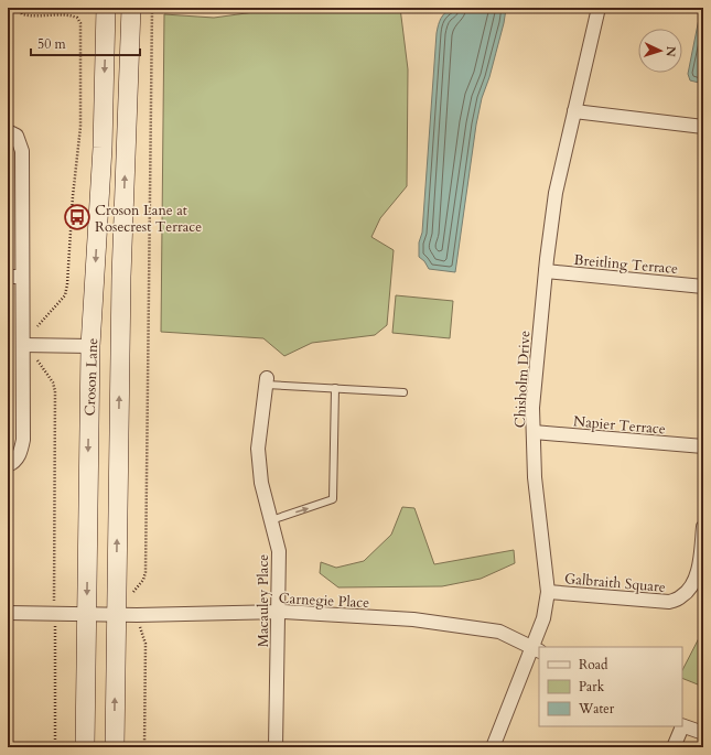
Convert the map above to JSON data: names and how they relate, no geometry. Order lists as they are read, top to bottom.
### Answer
{
  "streets": {
    "main road": ["Croson Lane"],
    "street": [
      "Breitling Terrace",
      "Chisholm Drive",
      "Napier Terrace",
      "Galbraith Square",
      "Carnegie Place",
      "Macauley Place"
    ]
  },
  "crossings": [
    ["Breitling Terrace", "Chisholm Drive"],
    ["Croson Lane", "Carnegie Place"],
    ["Chisholm Drive", "Napier Terrace"],
    ["Chisholm Drive", "Galbraith Square"],
    ["Chisholm Drive", "Carnegie Place"],
    ["Carnegie Place", "Macauley Place"]
  ],
  "places": {
    "bus stop": ["Croson Lane at Rosecrest Terrace"]
  },
  "legend": ["Road", "Park", "Water"],
  "scale_bar": "50 m",
  "north": "right"
}
